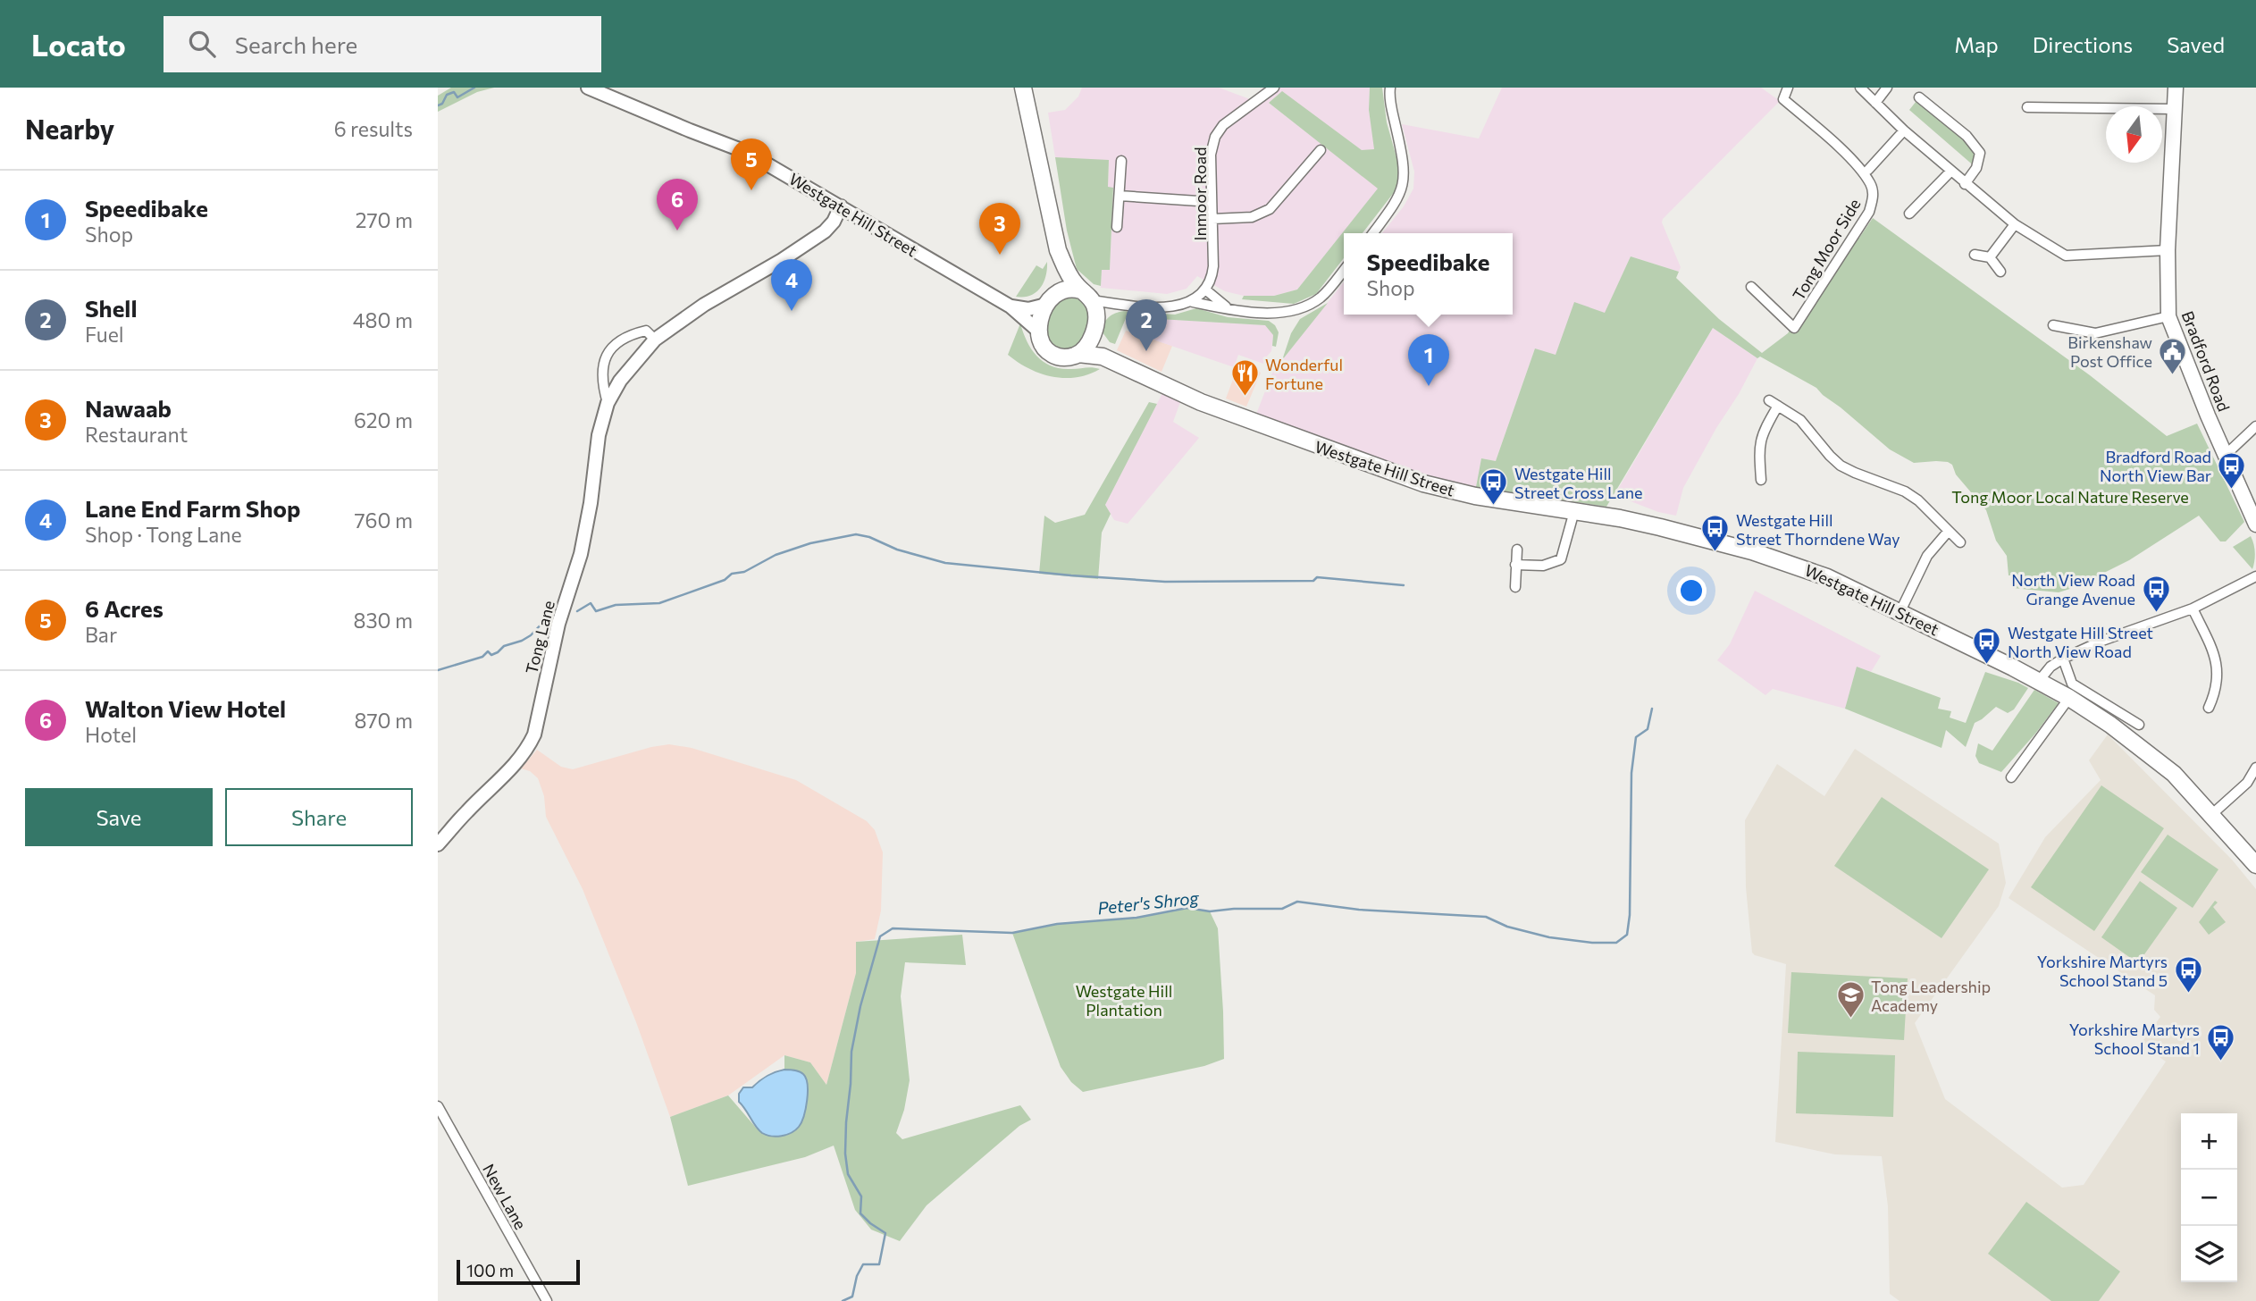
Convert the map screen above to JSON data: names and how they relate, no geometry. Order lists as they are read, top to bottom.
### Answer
{
  "streets": {
    "highway": ["Westgate Hill Street"],
    "main road": ["Bradford Road"],
    "street": [
      "Inmoor Road",
      "Tong Moor Side",
      "Tong Lane",
      "New Lane"
    ]
  },
  "crossings": [
    ["Westgate Hill Street", "Tong Lane"]
  ],
  "water": ["Peter's Shrog"],
  "parks": ["Tong Moor Local Nature Reserve", "Westgate Hill Plantation"],
  "places": {
    "public building": ["Birkenshaw Post Office"],
    "restaurant": ["Wonderful Fortune"],
    "bus stop": [
      "Bradford Road North View Bar",
      "Westgate Hill Street Cross Lane",
      "Westgate Hill Street Thorndene Way",
      "North View Road Grange Avenue",
      "Westgate Hill Street North View Road",
      "Yorkshire Martyrs School Stand 5",
      "Yorkshire Martyrs School Stand 1"
    ],
    "school or university": ["Tong Leadership Academy"]
  },
  "scale_bar": "100 m",
  "north": "bottom",
  "page": {
    "header": "Locato",
    "search": "Search here",
    "nav": ["Map", "Directions", "Saved"],
    "heading": ["Nearby", "6 results"],
    "pins": [
      "5",
      "6",
      "3",
      "4",
      "2",
      "1"
    ],
    "list": [
      {
        "mark": "1",
        "name": "Speedibake",
        "note": "Shop",
        "value": "270 m"
      },
      {
        "mark": "2",
        "name": "Shell",
        "note": "Fuel",
        "value": "480 m"
      },
      {
        "mark": "3",
        "name": "Nawaab",
        "note": "Restaurant",
        "value": "620 m"
      },
      {
        "mark": "4",
        "name": "Lane End Farm Shop",
        "note": "Shop · Tong Lane",
        "value": "760 m"
      },
      {
        "mark": "5",
        "name": "6 Acres",
        "note": "Bar",
        "value": "830 m"
      },
      {
        "mark": "6",
        "name": "Walton View Hotel",
        "note": "Hotel",
        "value": "870 m"
      }
    ],
    "popup": ["Speedibake", "Shop"],
    "buttons": ["Save", "Share"],
    "map_buttons": ["+", "−"],
    "scale": "100 m"
  }
}
